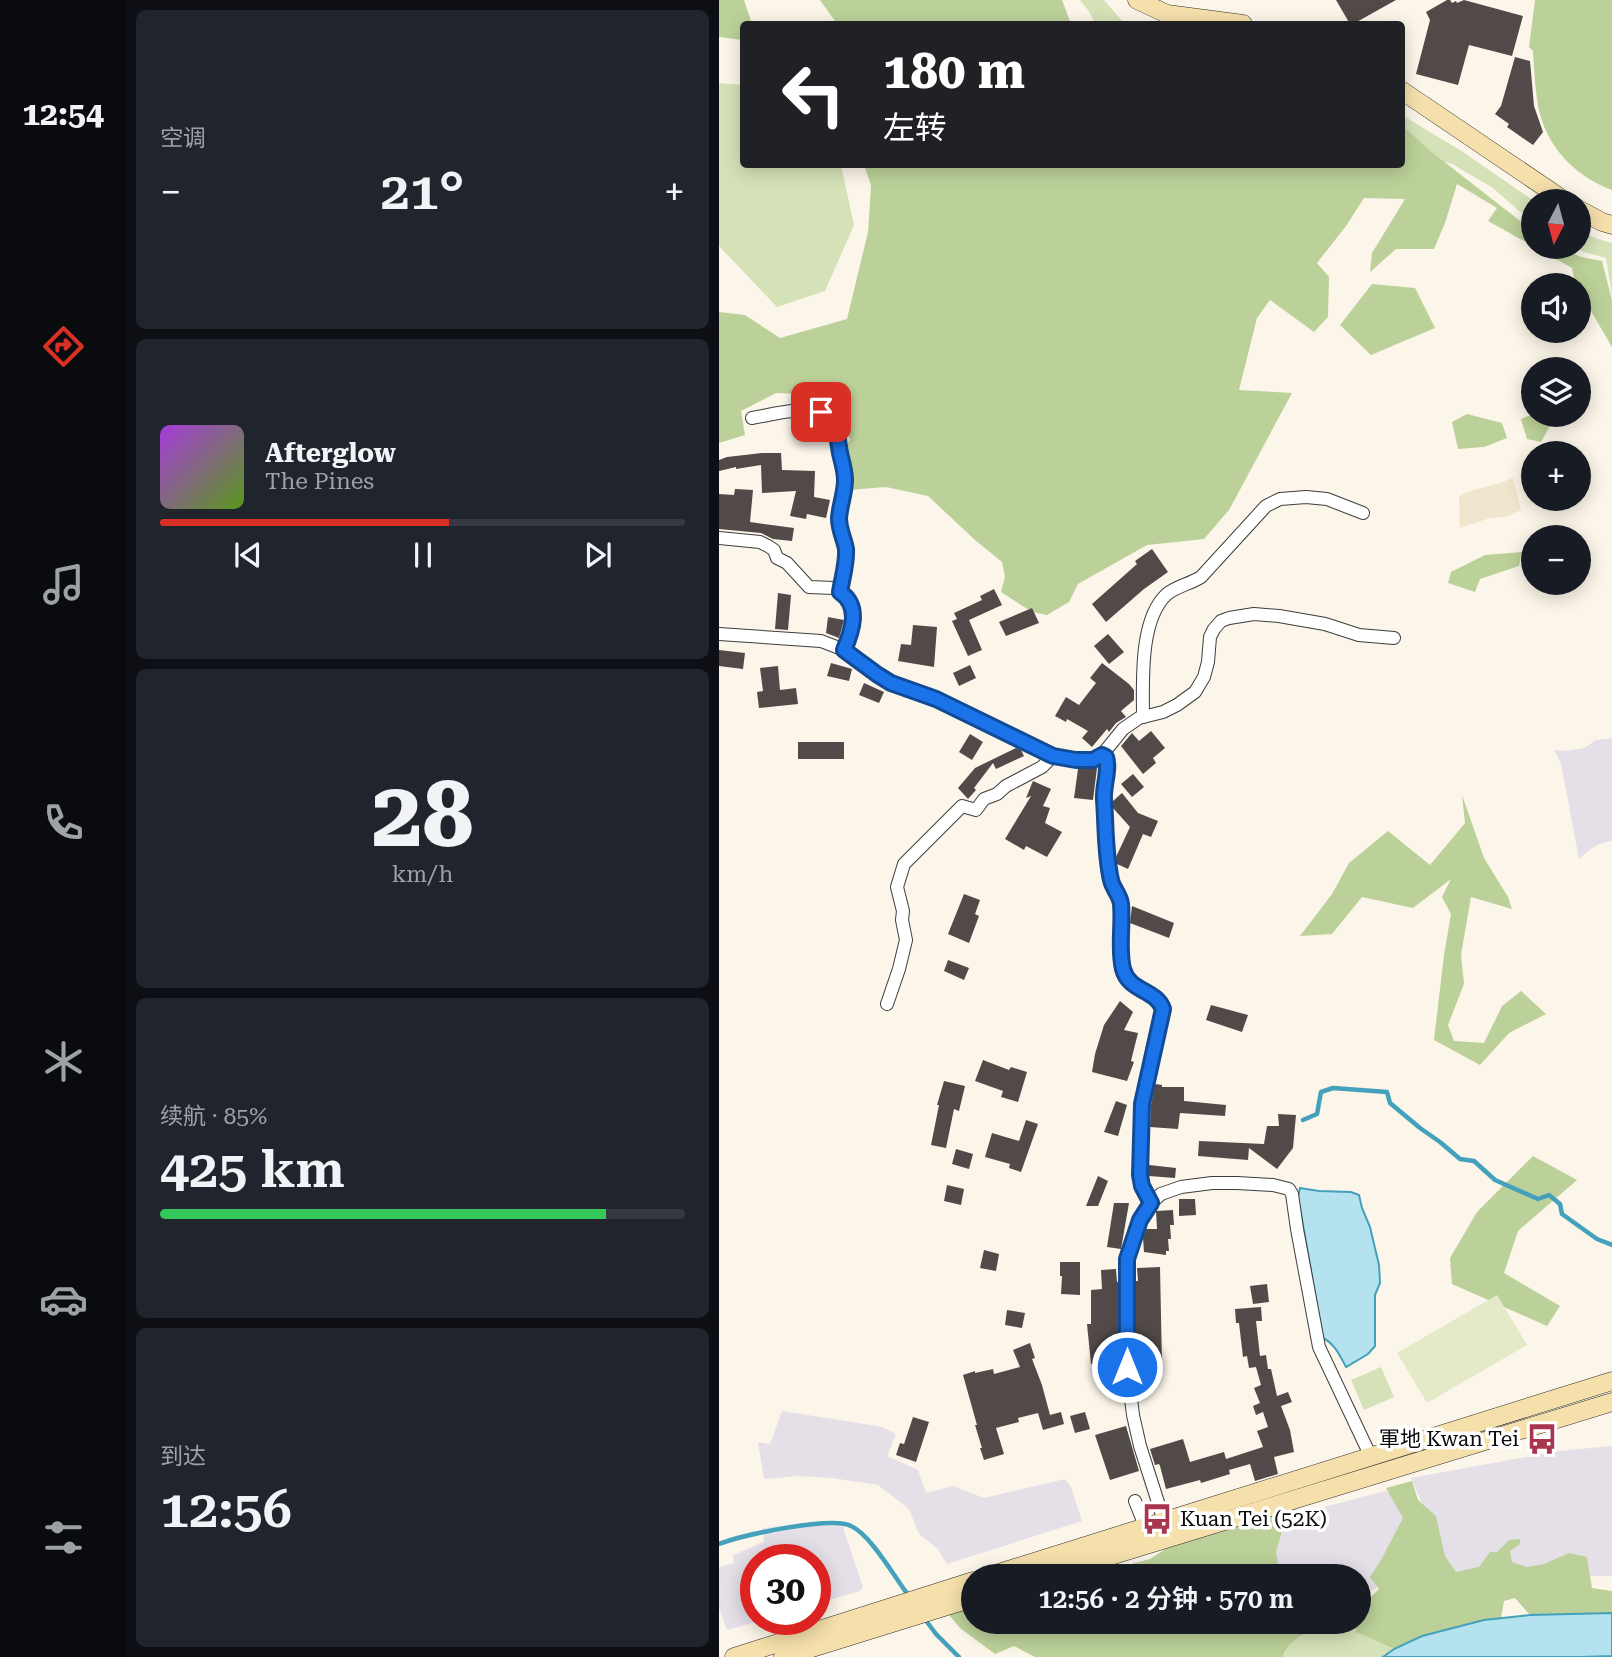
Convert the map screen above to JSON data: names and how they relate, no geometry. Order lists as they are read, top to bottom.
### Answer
{
  "places": {
    "bus stop": ["軍地 Kwan Tei", "Kuan Tei (52K)"]
  },
  "north": "bottom",
  "page": {
    "tabs": "12:54",
    "tile": [
      "空调",
      ["28", "km/h"],
      ["续航 · 85%", "425 km"],
      ["到达", "12:56"]
    ],
    "turn": ["180 m", "左转"],
    "heat": ["−", "21°", "+"],
    "map_buttons": ["+", "−"],
    "song": ["Afterglow", "The Pines"],
    "limit": "30",
    "trip": "12:56 · 2 分钟 · 570 m"
  }
}
